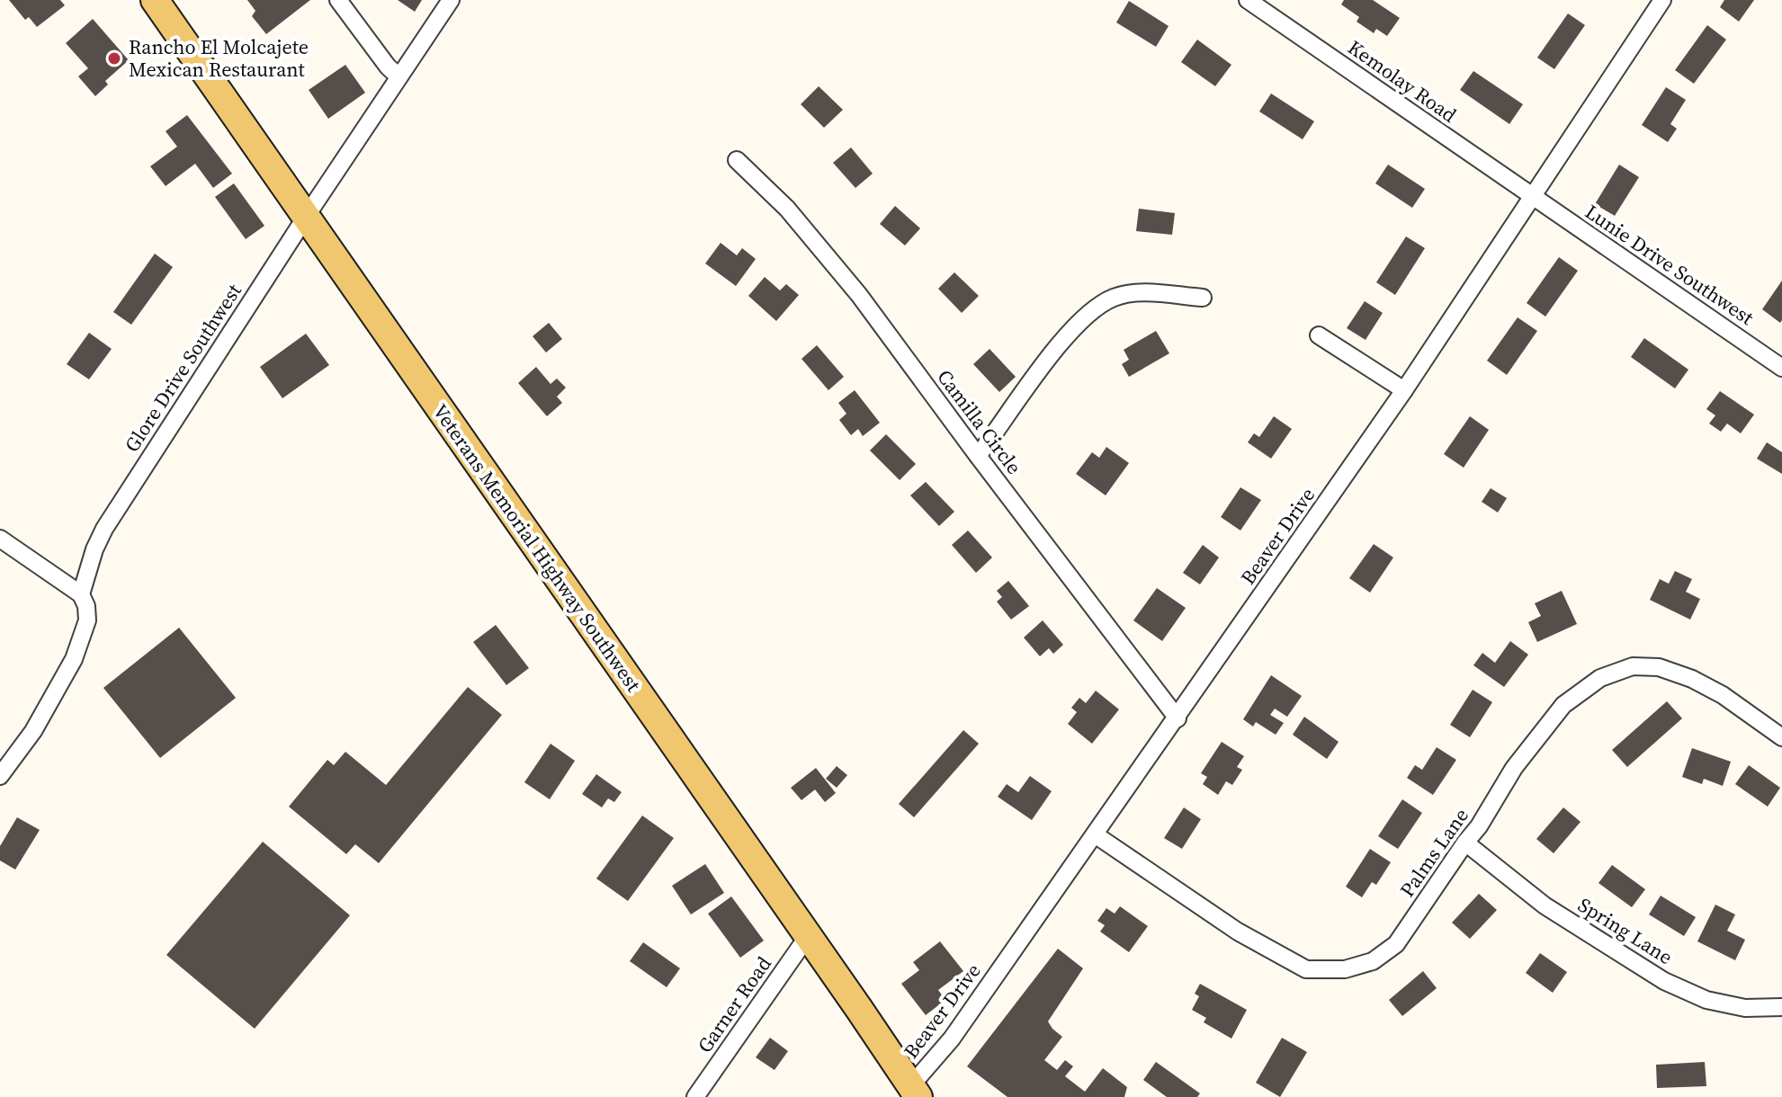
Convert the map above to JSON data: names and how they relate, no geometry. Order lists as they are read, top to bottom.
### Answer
{
  "streets": {
    "main road": ["Veterans Memorial Highway Southwest"],
    "street": [
      "Kemolay Road",
      "Lunie Drive Southwest",
      "Glore Drive Southwest",
      "Camilla Circle",
      "Beaver Drive",
      "Palms Lane",
      "Spring Lane",
      "Garner Road"
    ]
  },
  "crossings": [
    ["Kemolay Road", "Lunie Drive Southwest"],
    ["Kemolay Road", "Beaver Drive"],
    ["Lunie Drive Southwest", "Beaver Drive"],
    ["Glore Drive Southwest", "Veterans Memorial Highway Southwest"],
    ["Camilla Circle", "Beaver Drive"],
    ["Beaver Drive", "Veterans Memorial Highway Southwest"],
    ["Beaver Drive", "Palms Lane"],
    ["Veterans Memorial Highway Southwest", "Garner Road"],
    ["Palms Lane", "Spring Lane"]
  ],
  "places": ["Rancho El Molcajete Mexican Restaurant"]
}
